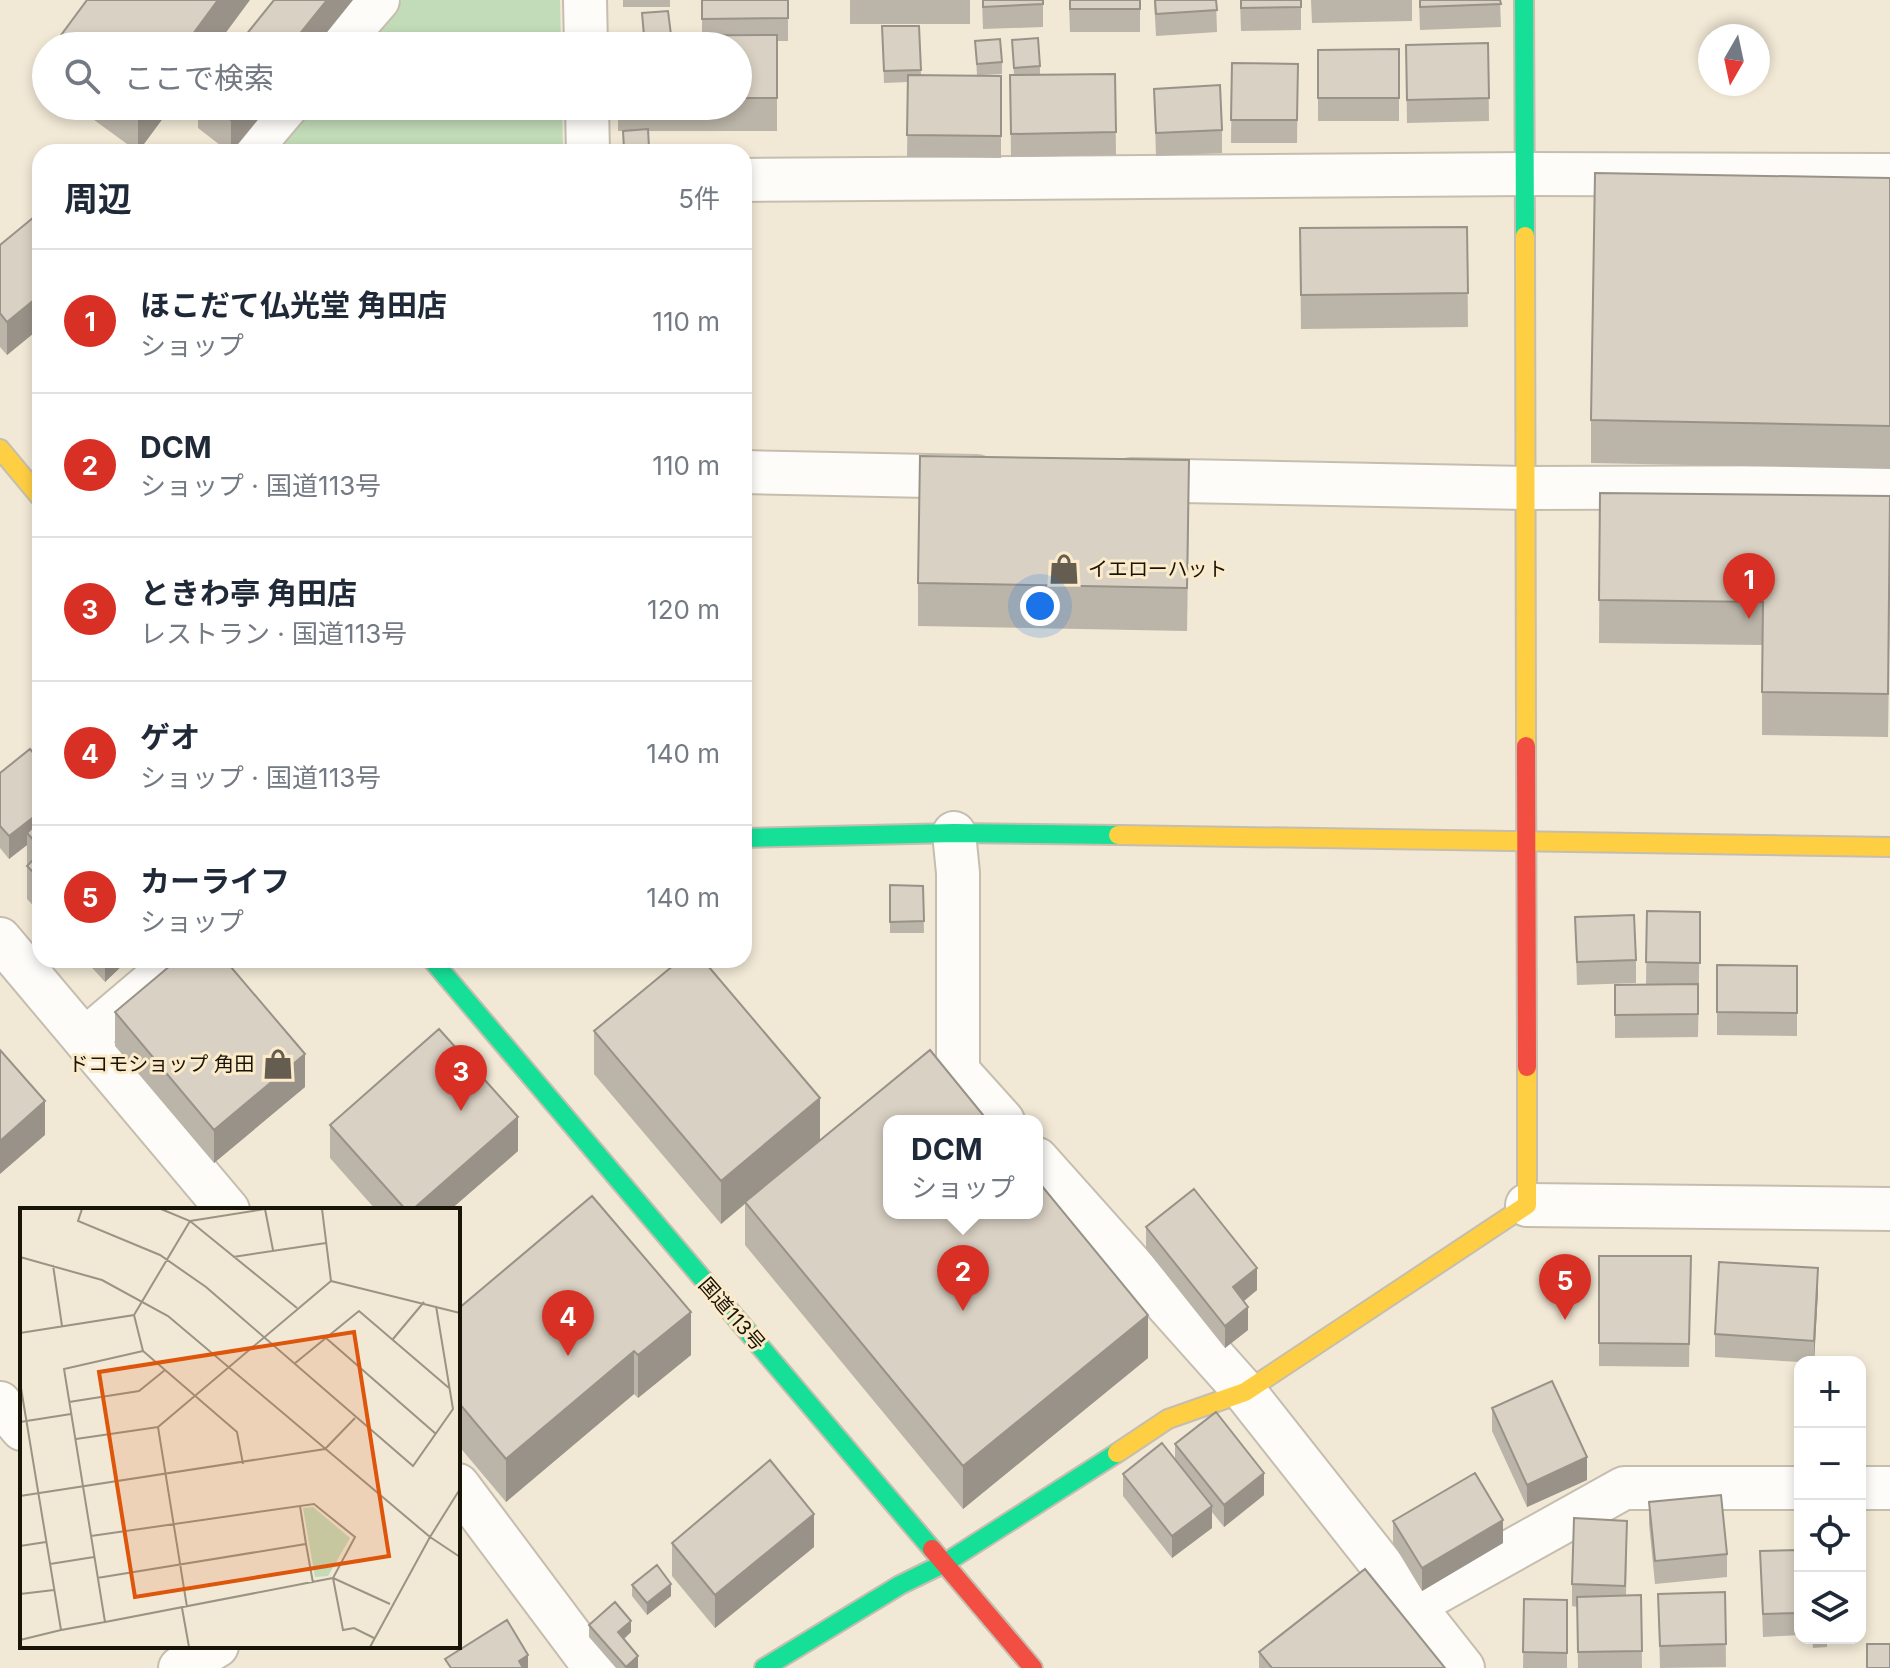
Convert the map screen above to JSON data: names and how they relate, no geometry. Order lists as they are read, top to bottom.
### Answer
{
  "streets": {
    "main road": ["国道113号"]
  },
  "places": {
    "shop": ["イエローハット", "ドコモショップ 角田"]
  },
  "north": "bottom",
  "page": {
    "search": "ここで検索",
    "heading": ["周辺", "5件"],
    "list": [
      {
        "mark": "1",
        "name": "ほこだて仏光堂 角田店",
        "note": "ショップ",
        "value": "110 m"
      },
      {
        "mark": "2",
        "name": "DCM",
        "note": "ショップ · 国道113号",
        "value": "110 m"
      },
      {
        "mark": "3",
        "name": "ときわ亭 角田店",
        "note": "レストラン · 国道113号",
        "value": "120 m"
      },
      {
        "mark": "4",
        "name": "ゲオ",
        "note": "ショップ · 国道113号",
        "value": "140 m"
      },
      {
        "mark": "5",
        "name": "カーライフ",
        "note": "ショップ",
        "value": "140 m"
      }
    ],
    "pins": [
      "1",
      "3",
      "2",
      "5",
      "4"
    ],
    "popup": ["DCM", "ショップ"],
    "map_buttons": ["+", "−"]
  }
}
